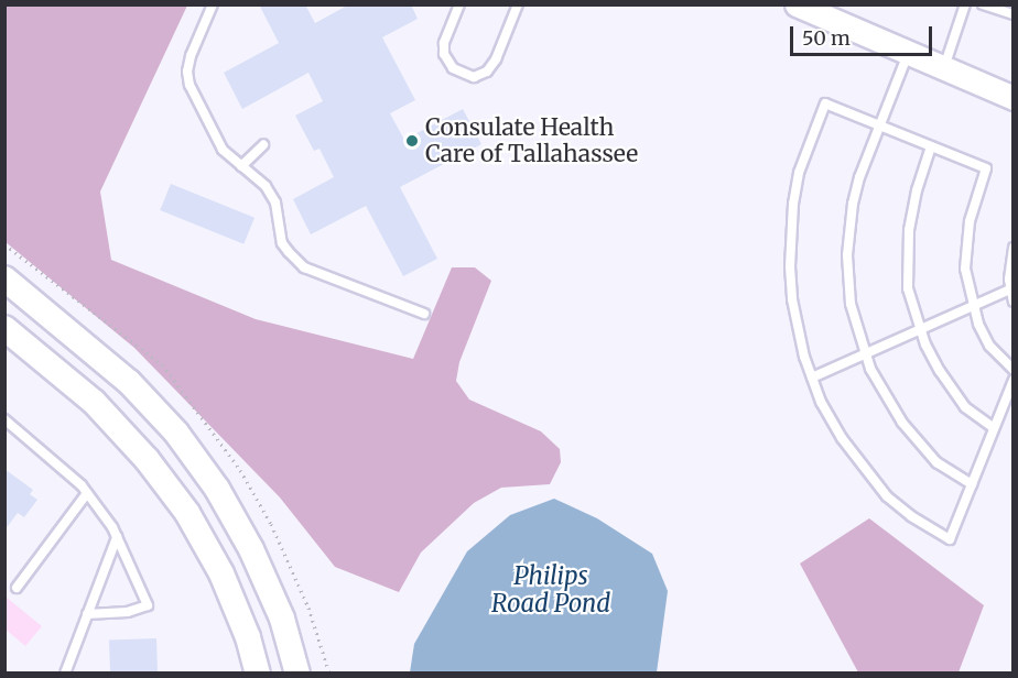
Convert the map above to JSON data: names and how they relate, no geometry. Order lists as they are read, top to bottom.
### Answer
{
  "water": ["Philips Road Pond"],
  "places": ["Consulate Health Care of Tallahassee"],
  "scale_bar": "50 m"
}
